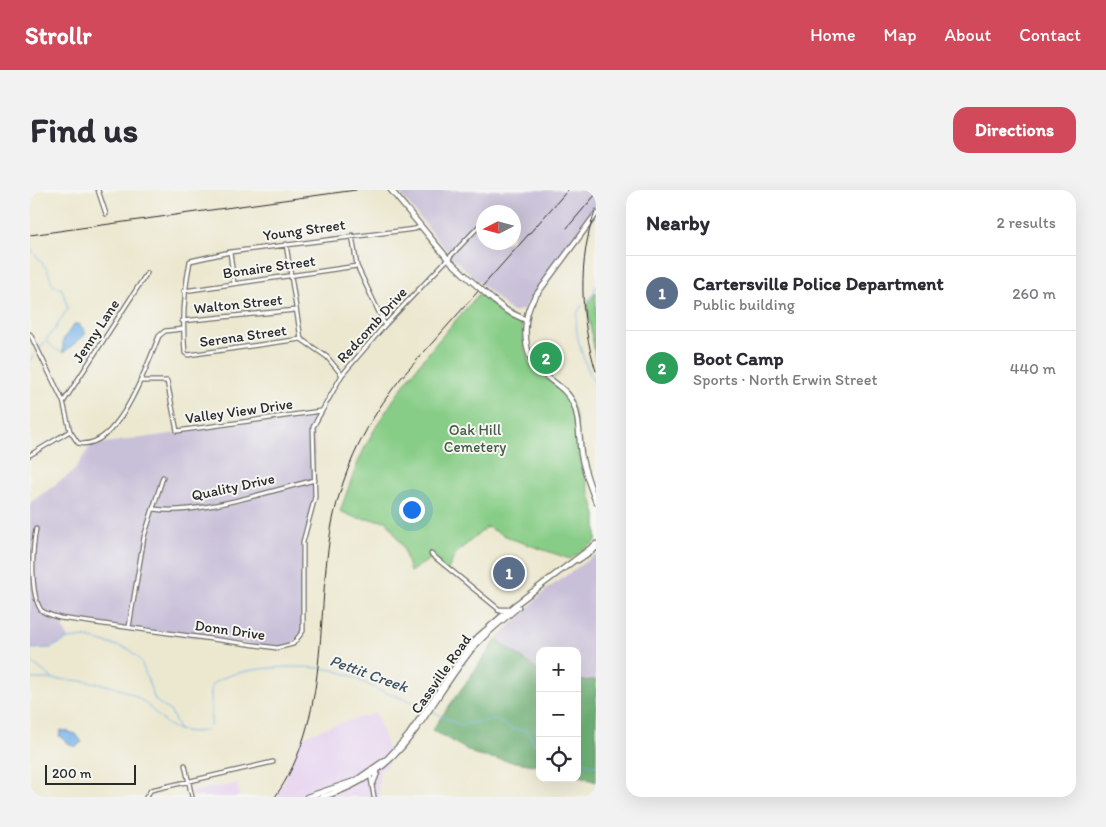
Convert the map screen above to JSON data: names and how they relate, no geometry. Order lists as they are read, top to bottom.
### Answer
{
  "streets": {
    "main road": ["Cassville Road"],
    "street": [
      "Young Street",
      "Bonaire Street",
      "Walton Street",
      "Redcomb Drive",
      "Jenny Lane",
      "Serena Street",
      "Valley View Drive",
      "Quality Drive",
      "Donn Drive"
    ]
  },
  "crossings": [
    ["Young Street", "Bonaire Street"],
    ["Redcomb Drive", "Valley View Drive"],
    ["Redcomb Drive", "Donn Drive"],
    ["Valley View Drive", "Donn Drive"],
    ["Quality Drive", "Donn Drive"]
  ],
  "water": ["Pettit Creek"],
  "parks": ["Oak Hill Cemetery"],
  "scale_bar": "200 m",
  "north": "left",
  "page": {
    "header": "Strollr",
    "nav": [
      "Home",
      "Map",
      "About",
      "Contact"
    ],
    "buttons": "Directions",
    "title": "Find us",
    "heading": ["Nearby", "2 results"],
    "list": [
      {
        "mark": "1",
        "name": "Cartersville Police Department",
        "note": "Public building",
        "value": "260 m"
      },
      {
        "mark": "2",
        "name": "Boot Camp",
        "note": "Sports · North Erwin Street",
        "value": "440 m"
      }
    ],
    "pins": ["2", "1"],
    "map_buttons": ["+", "−"],
    "scale": "200 m"
  }
}
